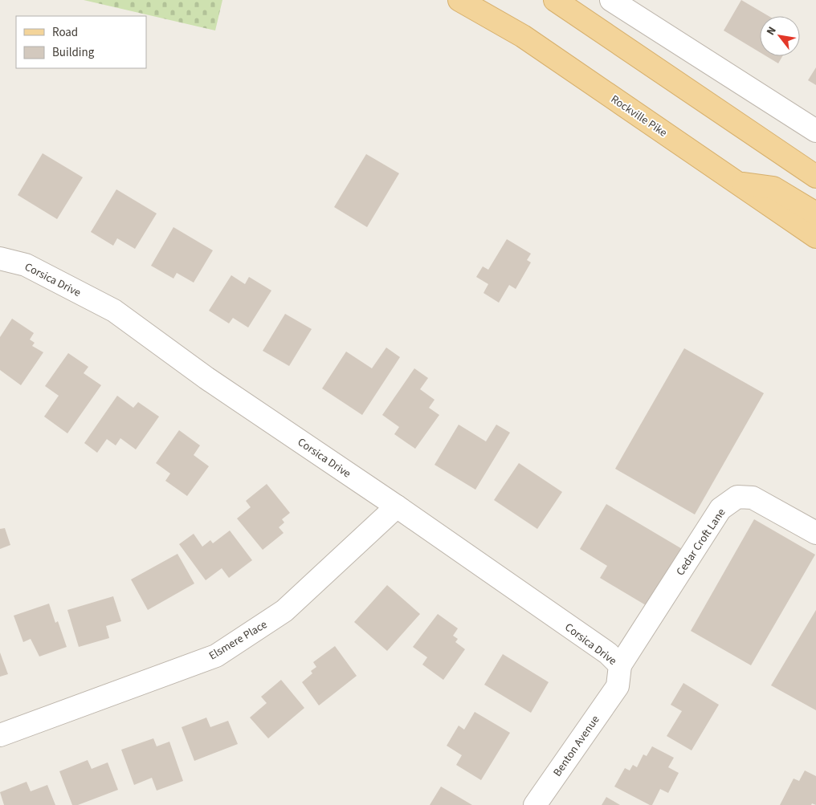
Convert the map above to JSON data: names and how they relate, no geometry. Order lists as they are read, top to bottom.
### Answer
{
  "streets": {
    "main road": ["Rockville Pike"],
    "street": [
      "Corsica Drive",
      "Cedar Croft Lane",
      "Elsmere Place",
      "Benton Avenue"
    ]
  },
  "crossings": [
    ["Corsica Drive", "Cedar Croft Lane"],
    ["Corsica Drive", "Elsmere Place"],
    ["Corsica Drive", "Benton Avenue"],
    ["Cedar Croft Lane", "Benton Avenue"]
  ],
  "legend": ["Road", "Building"],
  "north": "top left"
}
